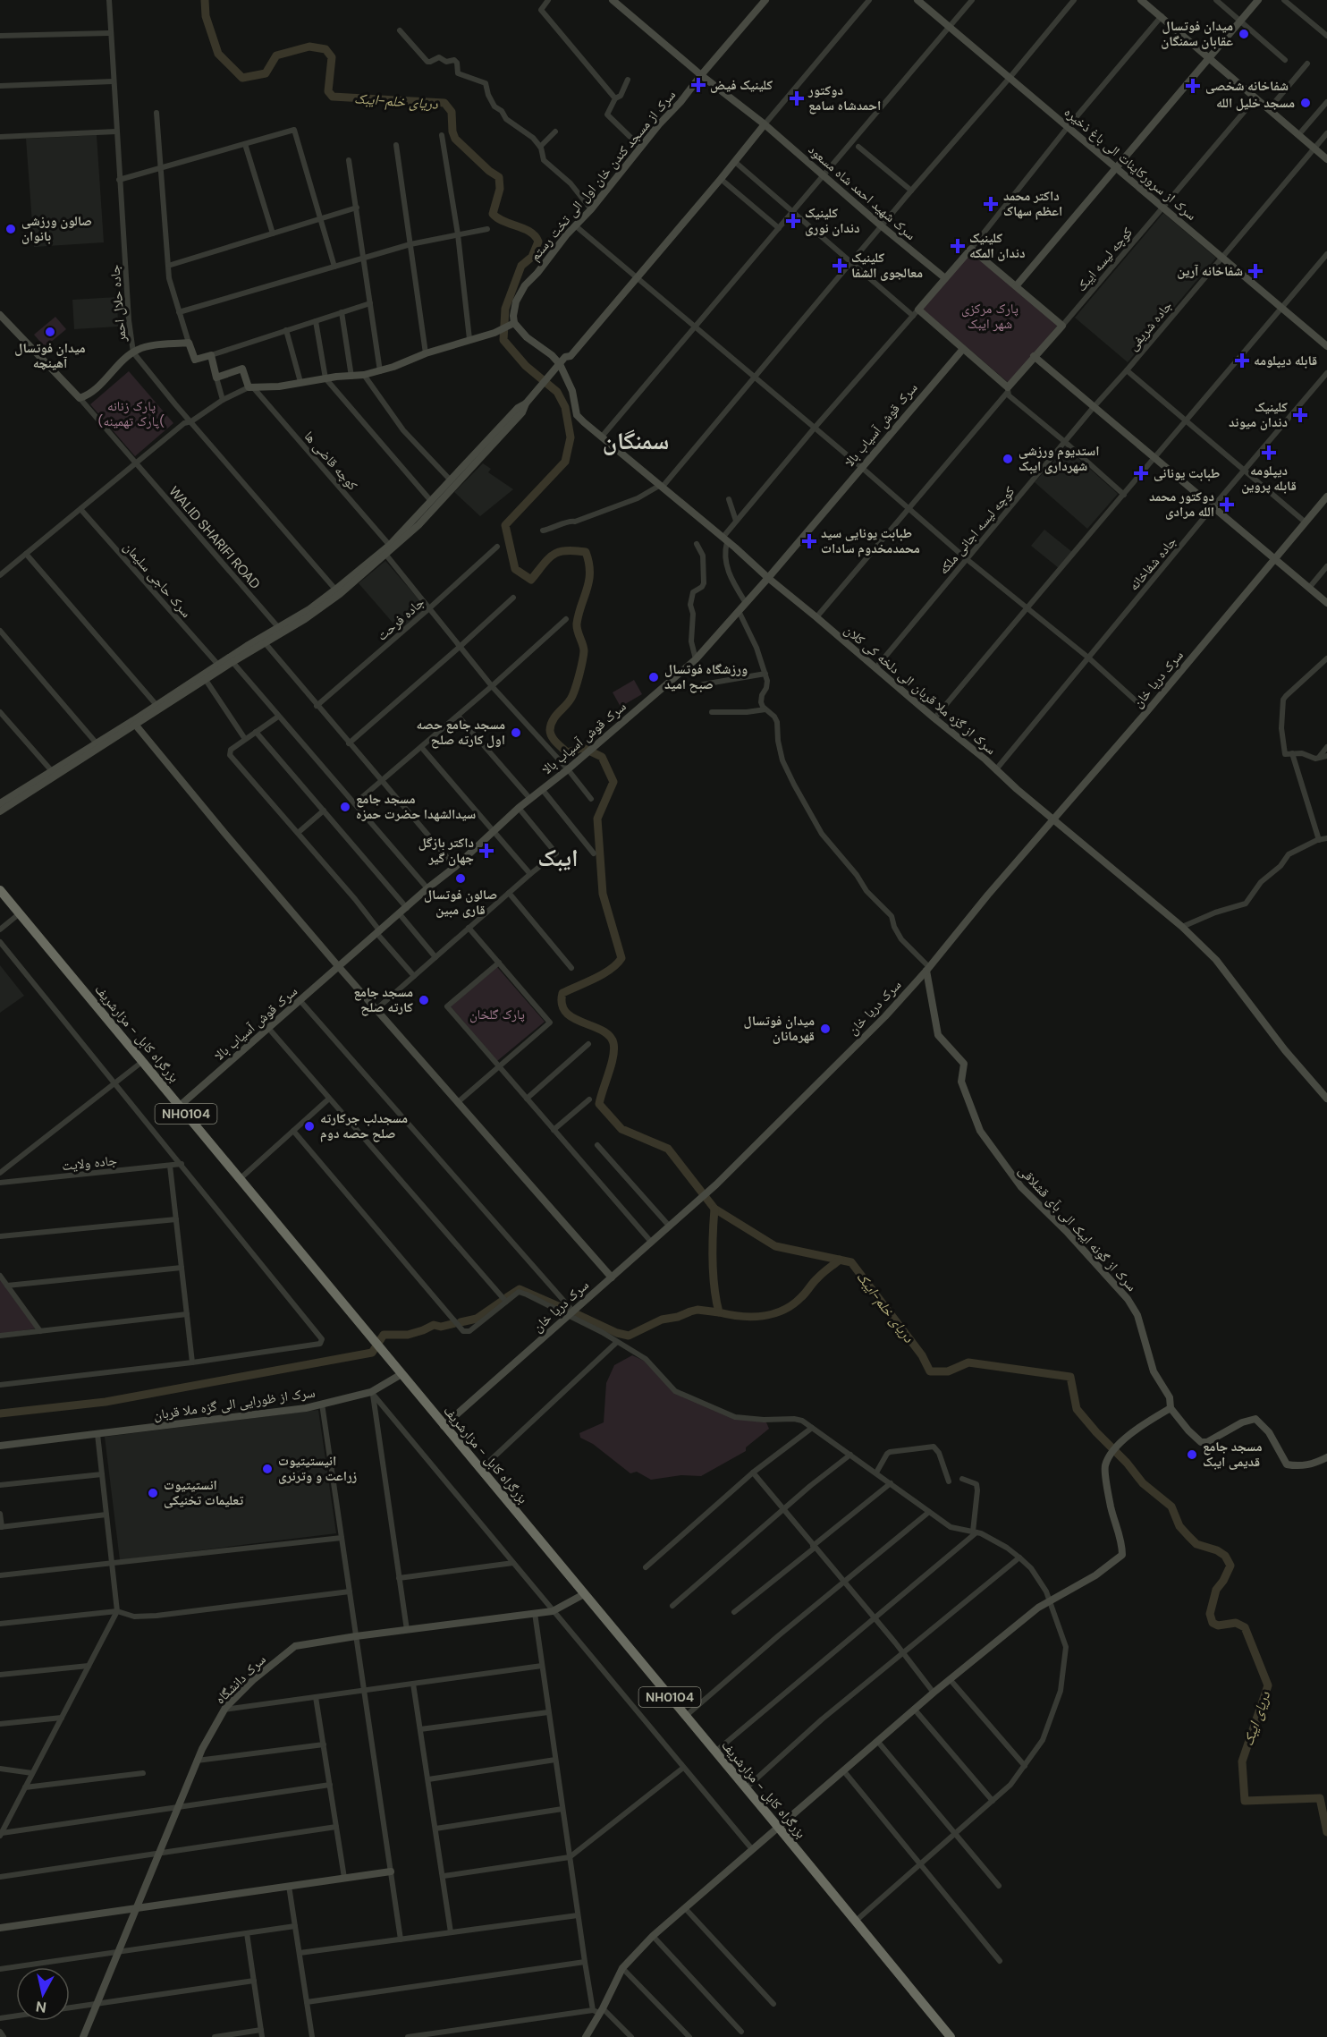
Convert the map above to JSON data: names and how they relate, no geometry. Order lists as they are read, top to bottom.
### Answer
{
  "streets": {
    "highway": ["بزرگراه کابل - مزارشریف", "NH0104"],
    "street": [
      "سرک از سرورکاینات الی باغ ذخیره",
      "سرک از مسجد کندن خان اول الی تخت رستم",
      "سرک شهید احمد شاه مسعود",
      "کوچه لیسه ایبک",
      "جاده حلال احمر",
      "جاده شریفی",
      "سرک قوش آسیاب بالا",
      "کوچه قاضی ها",
      "کوچه لیسه اجانی ملکه",
      "WALID SHARIFI ROAD",
      "جاده شفاخانه",
      "سرک حاجی سلیمان",
      "جاده فرحت",
      "سرک دریا خان",
      "سرک از گزه ملا قربان الی دلخه کی کلان",
      "جاده ولایت",
      "سرک از گونه ایبک الی بآی قشلاقی",
      "سرک از ظورایی الی گزه ملا قربان",
      "سرک دانشگاه"
    ]
  },
  "crossings": [
    ["سرک از سرورکاینات الی باغ ذخیره", "کوچه لیسه ایبک"],
    ["سرک از سرورکاینات الی باغ ذخیره", "جاده شریفی"],
    ["سرک از مسجد کندن خان اول الی تخت رستم", "سرک شهید احمد شاه مسعود"],
    ["سرک از مسجد کندن خان اول الی تخت رستم", "سرک از گزه ملا قربان الی دلخه کی کلان"],
    ["جاده شریفی", "کوچه لیسه اجانی ملکه"],
    ["سرک قوش آسیاب بالا", "سرک از گزه ملا قربان الی دلخه کی کلان"],
    ["سرک قوش آسیاب بالا", "بزرگراه کابل - مزارشریف"],
    ["کوچه لیسه اجانی ملکه", "سرک از گزه ملا قربان الی دلخه کی کلان"],
    ["جاده شفاخانه", "سرک از گزه ملا قربان الی دلخه کی کلان"],
    ["سرک دریا خان", "سرک از گزه ملا قربان الی دلخه کی کلان"],
    ["سرک دریا خان", "بزرگراه کابل - مزارشریف"],
    ["سرک دریا خان", "سرک از گونه ایبک الی بآی قشلاقی"],
    ["بزرگراه کابل - مزارشریف", "سرک از ظورایی الی گزه ملا قربان"],
    ["بزرگراه کابل - مزارشریف", "سرک دانشگاه"]
  ],
  "districts": ["سمنگان", "ایبک"],
  "water": ["دریای خلم-ایبک", "دریای ایبک"],
  "parks": ["پارک مرکزی شهر ایبک", "پارک زنانه (پارک تهمینه(", "پارک گلخان"],
  "places": {
    "other": [
      "میدان فوتسال عقابان سمنگان",
      "مسجد خلیل الله",
      "صالون ورزشی بانوان",
      "میدان فوتسال آهینچه",
      "استدیوم ورزشی شهرداری ایبک",
      "ورزشگاه فوتسال صبح امید",
      "مسجد جامع حصه اول کارته صلح",
      "مسجد جامع سیدالشهدا حضرت حمزه",
      "صالون فوتسال قاری مبین",
      "مسجد جامع کارته صلح",
      "میدان فوتسال قهرمانان",
      "مسجدلب جرکارته صلح حصه دوم",
      "مسجد جامع قدیمی ایبک",
      "انیستیتیوت زراعت و وترنری",
      "انستیتیوت تعلیمات تخنیکی"
    ],
    "health": [
      "کلینیک فیض",
      "شفاخانه شخصی",
      "دوکتور احمدشاه سامع",
      "داکتر محمد اعظم سهاک",
      "کلینیک دندان نوری",
      "کلینیک دندان المکه",
      "کلینیک معالجوی الشفا",
      "شفاخانه آرین",
      "قابله دیپلومه",
      "کلینیک دندان میوند",
      "دیپلومه قابله پروین",
      "طبابت یونانی",
      "دوکتور محمد الله مرادی",
      "طبابت یونایی سید محمدمخدوم سادات",
      "داکتر بازگل جهان گیر"
    ]
  },
  "north": "bottom"
}
